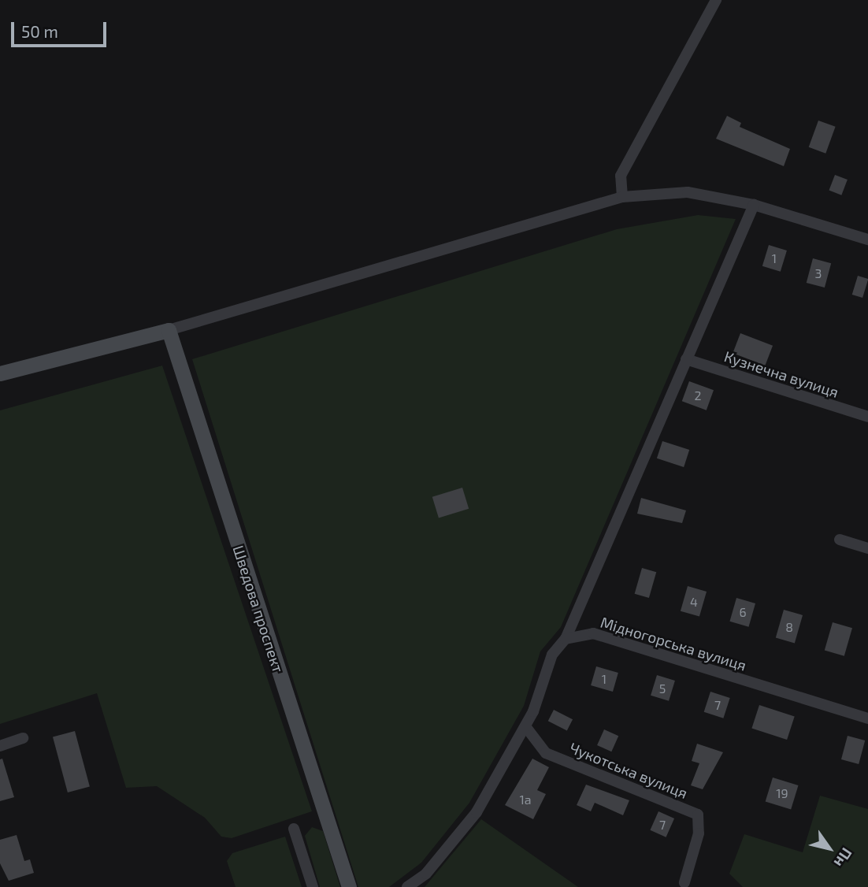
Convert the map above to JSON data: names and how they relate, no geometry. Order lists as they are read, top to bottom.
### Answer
{
  "streets": {
    "street": [
      "Кузнечна вулиця",
      "Шведова проспект",
      "Мідногорська вулиця",
      "Чукотська вулиця"
    ]
  },
  "house_numbers": [
    "1",
    "3",
    "2",
    "4",
    "6",
    "8",
    "1",
    "5",
    "7",
    "19",
    "1а",
    "7"
  ],
  "scale_bar": "50 m",
  "north": "bottom right"
}
